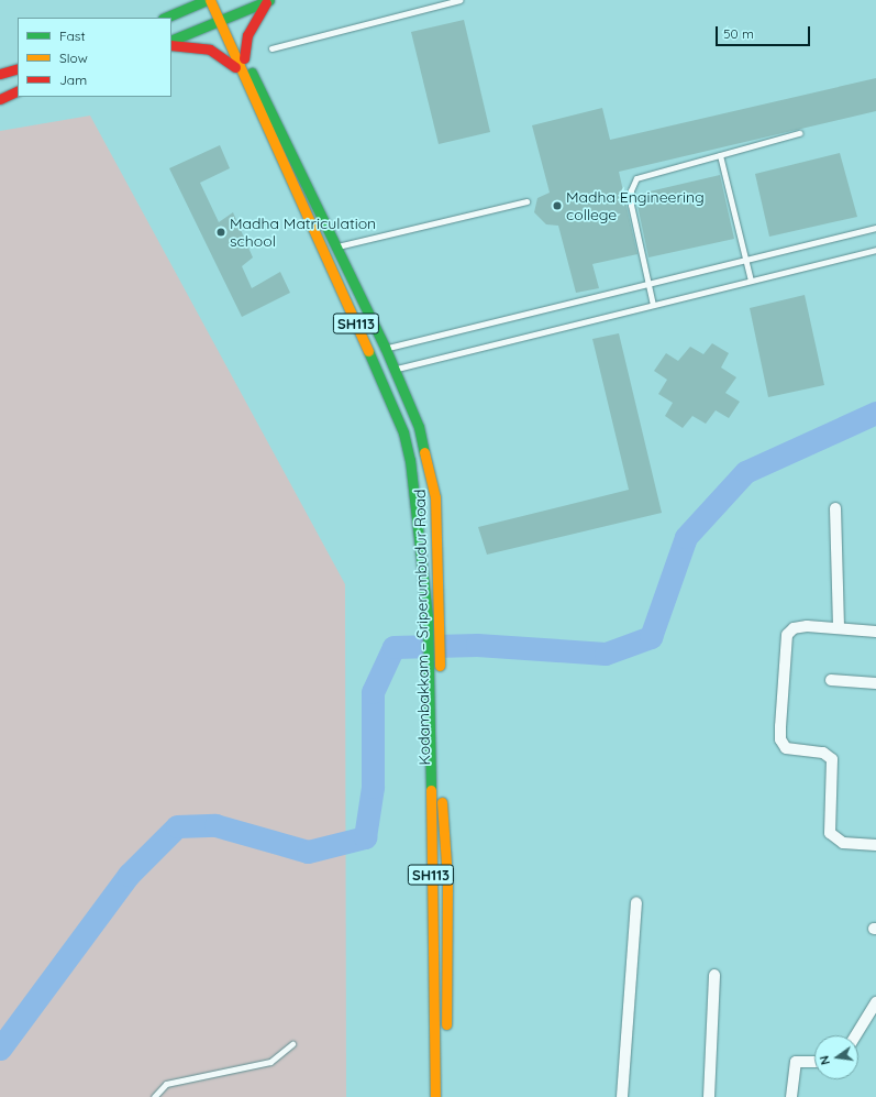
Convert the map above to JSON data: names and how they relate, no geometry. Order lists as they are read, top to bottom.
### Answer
{
  "streets": {
    "main road": ["SH113", "Kodambakkam – Sriperumbudur Road"]
  },
  "places": ["Madha Engineering college", "Madha Matriculation school"],
  "legend": ["Fast", "Slow", "Jam"],
  "scale_bar": "50 m",
  "north": "left"
}
